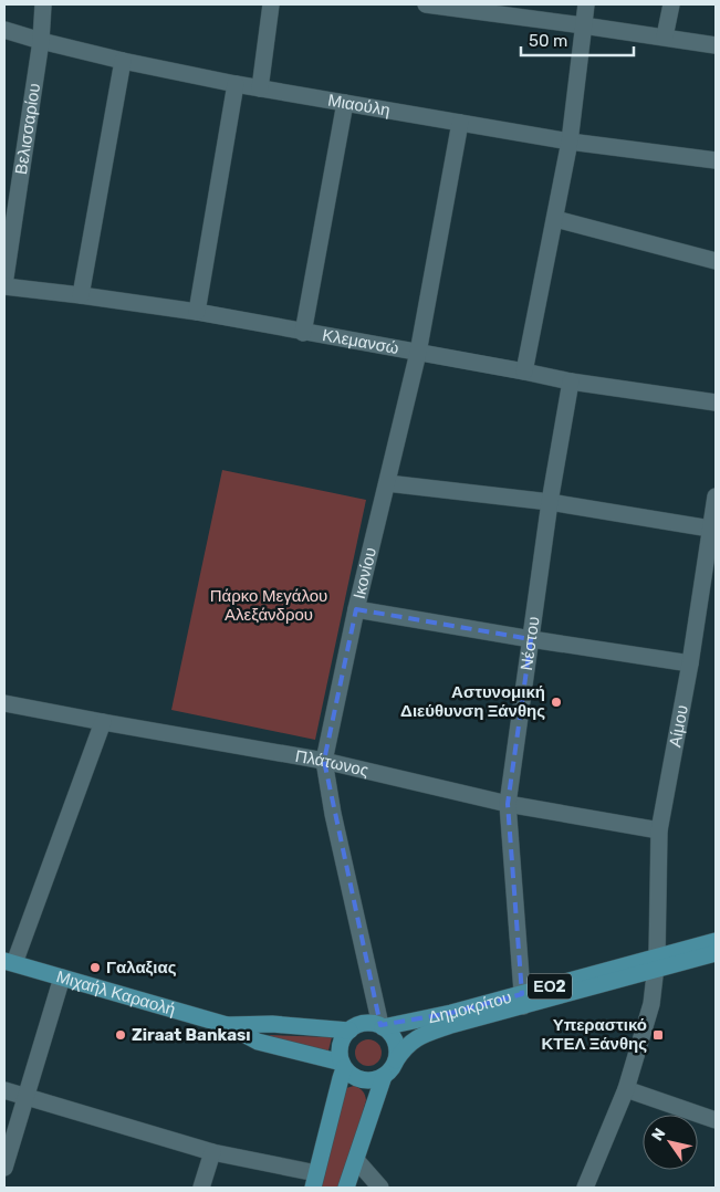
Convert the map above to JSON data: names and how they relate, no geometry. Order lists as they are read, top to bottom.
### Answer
{
  "streets": {
    "main road": ["ΕΟ2", "Μιχαήλ Καραολή", "Δημοκρίτου"],
    "street": [
      "Μιαούλη",
      "Βελισσαρίου",
      "Κλεμανσώ",
      "Ικονίου",
      "Νέστου",
      "Αίμου",
      "Πλάτωνος"
    ]
  },
  "crossings": [
    ["Μιαούλη", "Βελισσαρίου"],
    ["Μιαούλη", "Ικονίου"],
    ["Βελισσαρίου", "Κλεμανσώ"],
    ["Κλεμανσώ", "Ικονίου"],
    ["Κλεμανσώ", "Νέστου"],
    ["Ικονίου", "Πλάτωνος"],
    ["Ικονίου", "ΕΟ2"],
    ["Ικονίου", "Μιχαήλ Καραολή"],
    ["Ικονίου", "Δημοκρίτου"],
    ["Νέστου", "Πλάτωνος"],
    ["Νέστου", "Δημοκρίτου"],
    ["Αίμου", "Πλάτωνος"],
    ["Αίμου", "Δημοκρίτου"],
    ["ΕΟ2", "Μιχαήλ Καραολή"],
    ["ΕΟ2", "Δημοκρίτου"],
    ["Μιχαήλ Καραολή", "Δημοκρίτου"]
  ],
  "parks": ["Πάρκο Μεγάλου Αλεξάνδρου"],
  "places": {
    "other": ["Αστυνομική Διεύθυνση Ξάνθης", "Γαλαξιας", "Ziraat Bankası"],
    "transit": ["Υπεραστικό ΚΤΕΛ Ξάνθης"]
  },
  "scale_bar": "50 m",
  "north": "top left"
}
